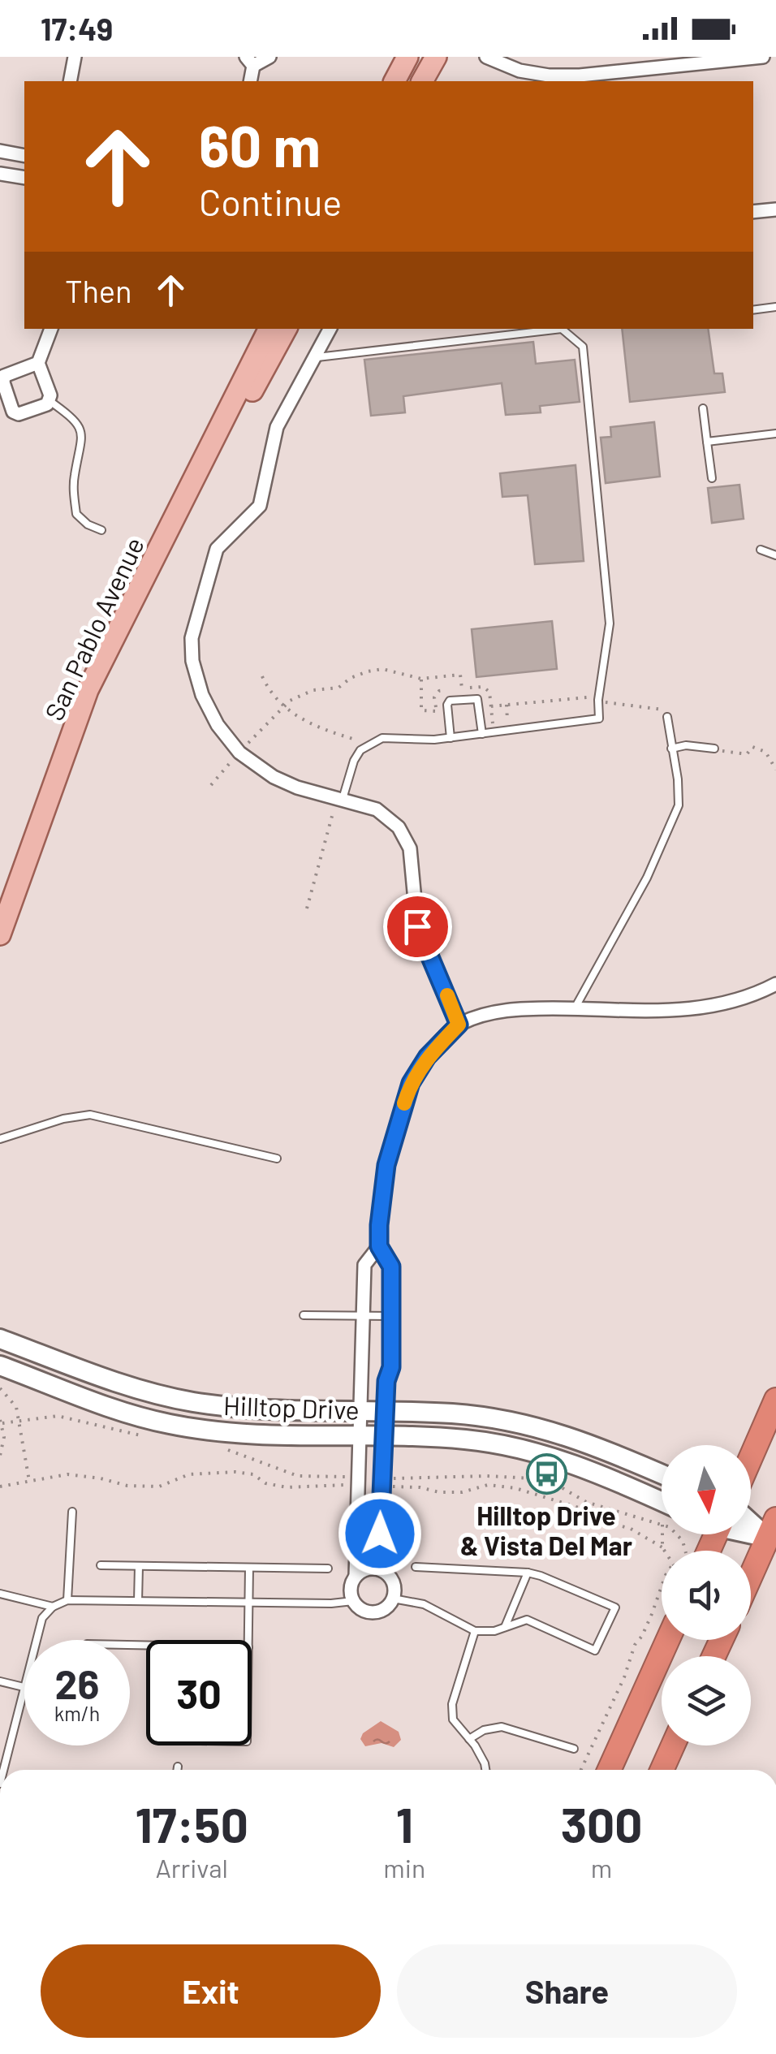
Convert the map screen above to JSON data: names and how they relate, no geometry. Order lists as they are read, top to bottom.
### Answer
{
  "streets": {
    "main road": ["San Pablo Avenue", "Hilltop Drive"]
  },
  "places": {
    "bus stop": ["Hilltop Drive & Vista Del Mar"]
  },
  "north": "bottom",
  "page": {
    "status": "17:49",
    "turn": ["60 m", "Continue"],
    "then": "Then",
    "speed": "26 km/h",
    "limit": "30",
    "eta": [
      "17:50",
      "Arrival",
      "1",
      "min",
      "300",
      "m"
    ],
    "buttons": ["Exit", "Share"]
  }
}
